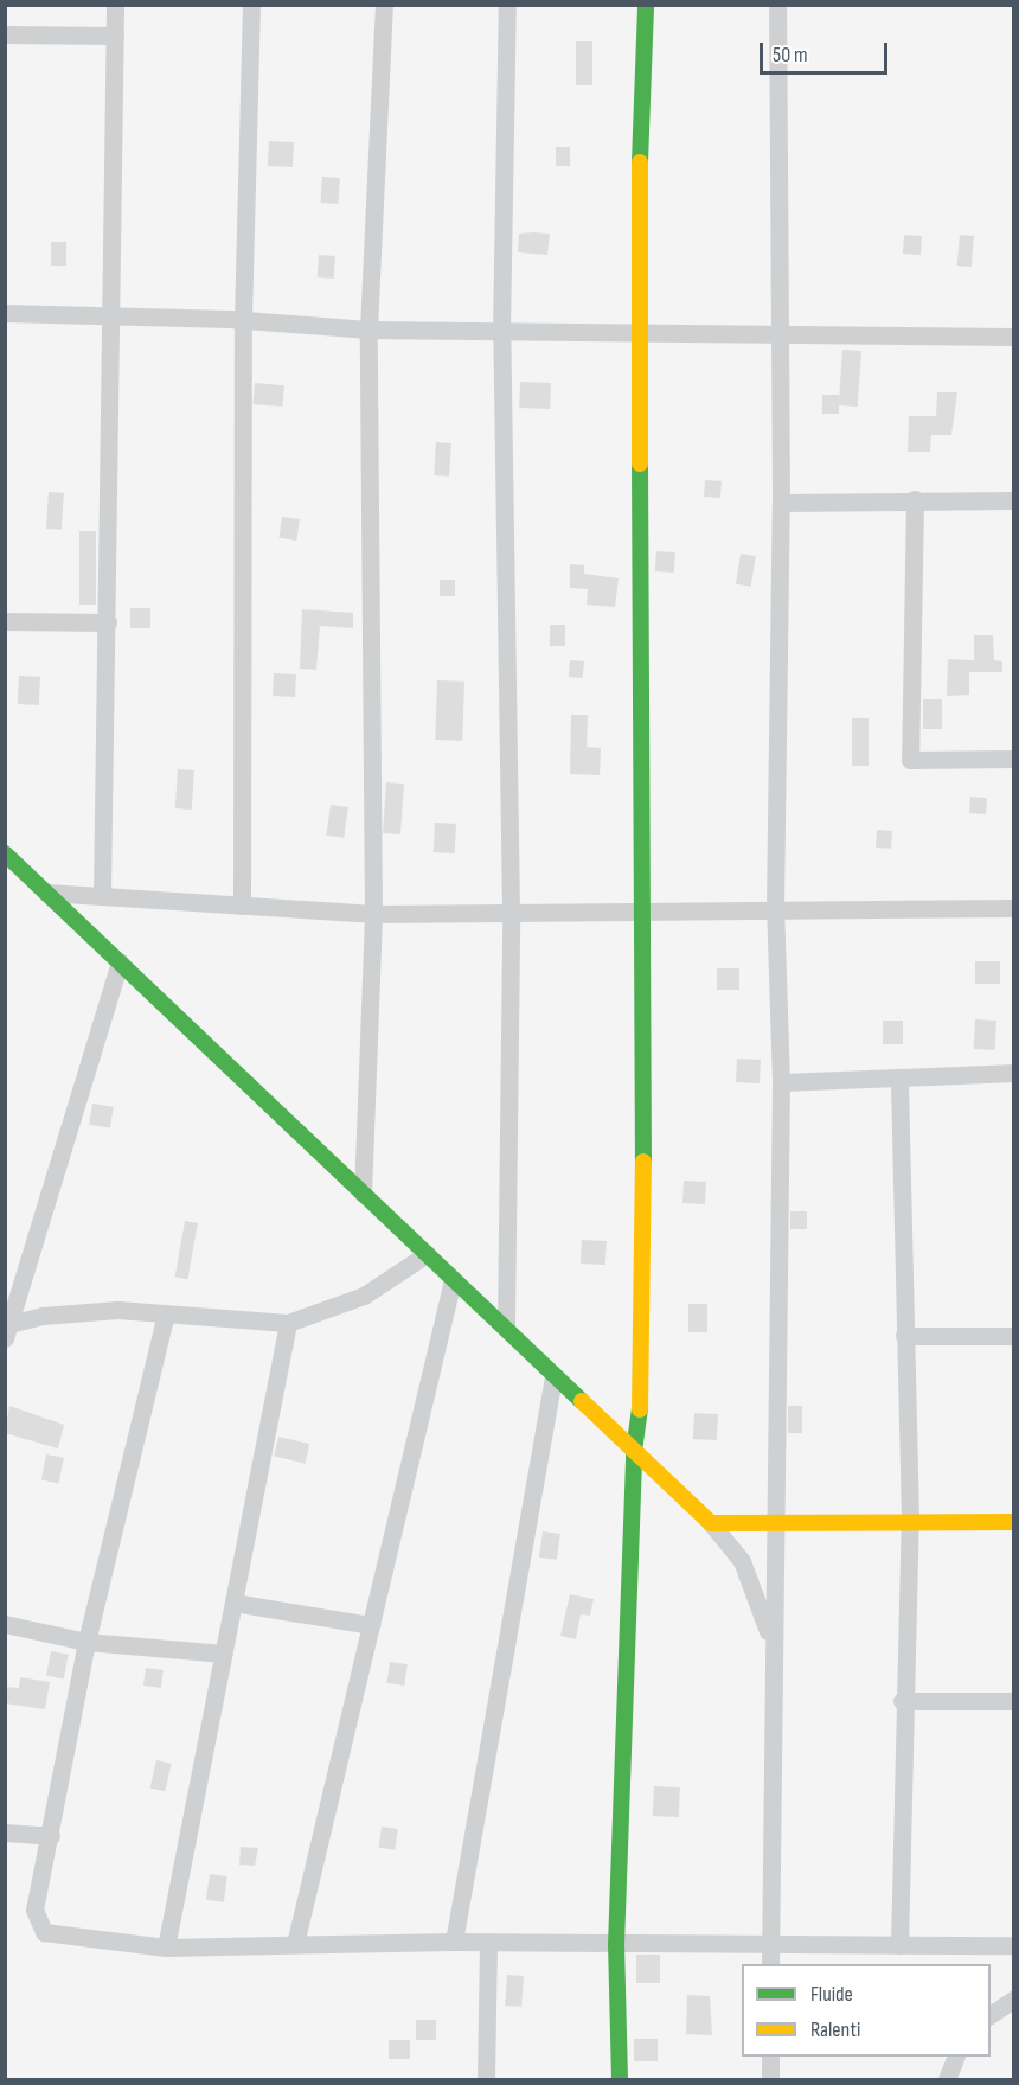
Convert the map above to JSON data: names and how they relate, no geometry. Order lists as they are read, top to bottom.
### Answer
{
  "legend": ["Fluide", "Ralenti"],
  "scale_bar": "50 m"
}
